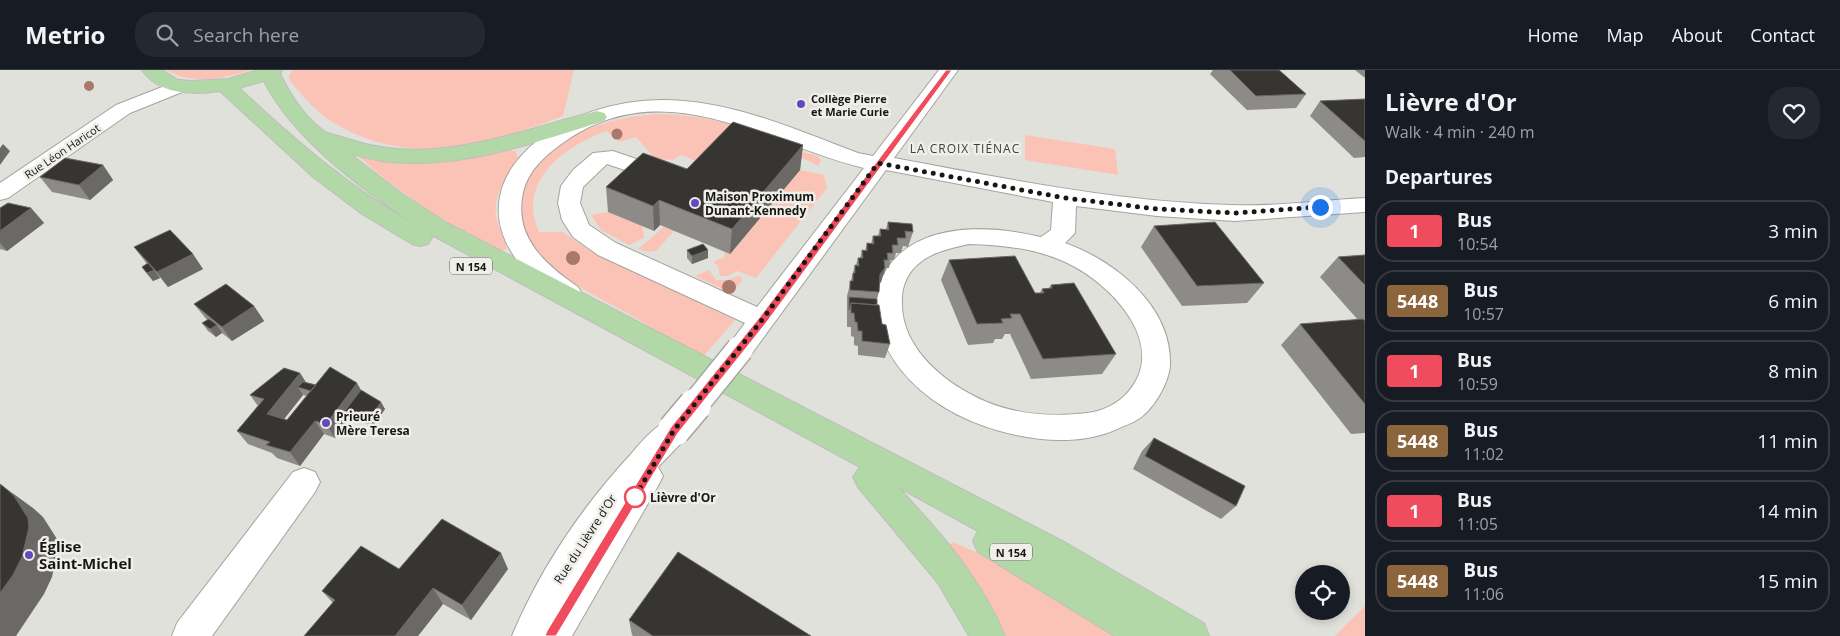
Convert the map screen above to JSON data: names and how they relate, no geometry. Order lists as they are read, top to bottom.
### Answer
{
  "streets": {
    "main road": ["N 154"],
    "street": ["Rue Léon Haricot", "Rue du Lièvre d'Or"]
  },
  "districts": ["LA CROIX TIÉNAC"],
  "places": [
    "Collège Pierre et Marie Curie",
    "Maison Proximum Dunant-Kennedy",
    "Prieuré Mère Teresa",
    "Lièvre d'Or",
    "Église Saint-Michel"
  ],
  "lines": ["bus line 1"],
  "page": {
    "header": "Metrio",
    "search": "Search here",
    "nav": [
      "Home",
      "Map",
      "About",
      "Contact"
    ],
    "heading": [
      ["Lièvre d'Or", "Walk · 4 min · 240 m"],
      "Departures"
    ],
    "list": [
      {
        "mark": "1",
        "name": "Bus",
        "note": "10:54",
        "value": "3 min"
      },
      {
        "mark": "5448",
        "name": "Bus",
        "note": "10:57",
        "value": "6 min"
      },
      {
        "mark": "1",
        "name": "Bus",
        "note": "10:59",
        "value": "8 min"
      },
      {
        "mark": "5448",
        "name": "Bus",
        "note": "11:02",
        "value": "11 min"
      },
      {
        "mark": "1",
        "name": "Bus",
        "note": "11:05",
        "value": "14 min"
      },
      {
        "mark": "5448",
        "name": "Bus",
        "note": "11:06",
        "value": "15 min"
      }
    ]
  }
}
